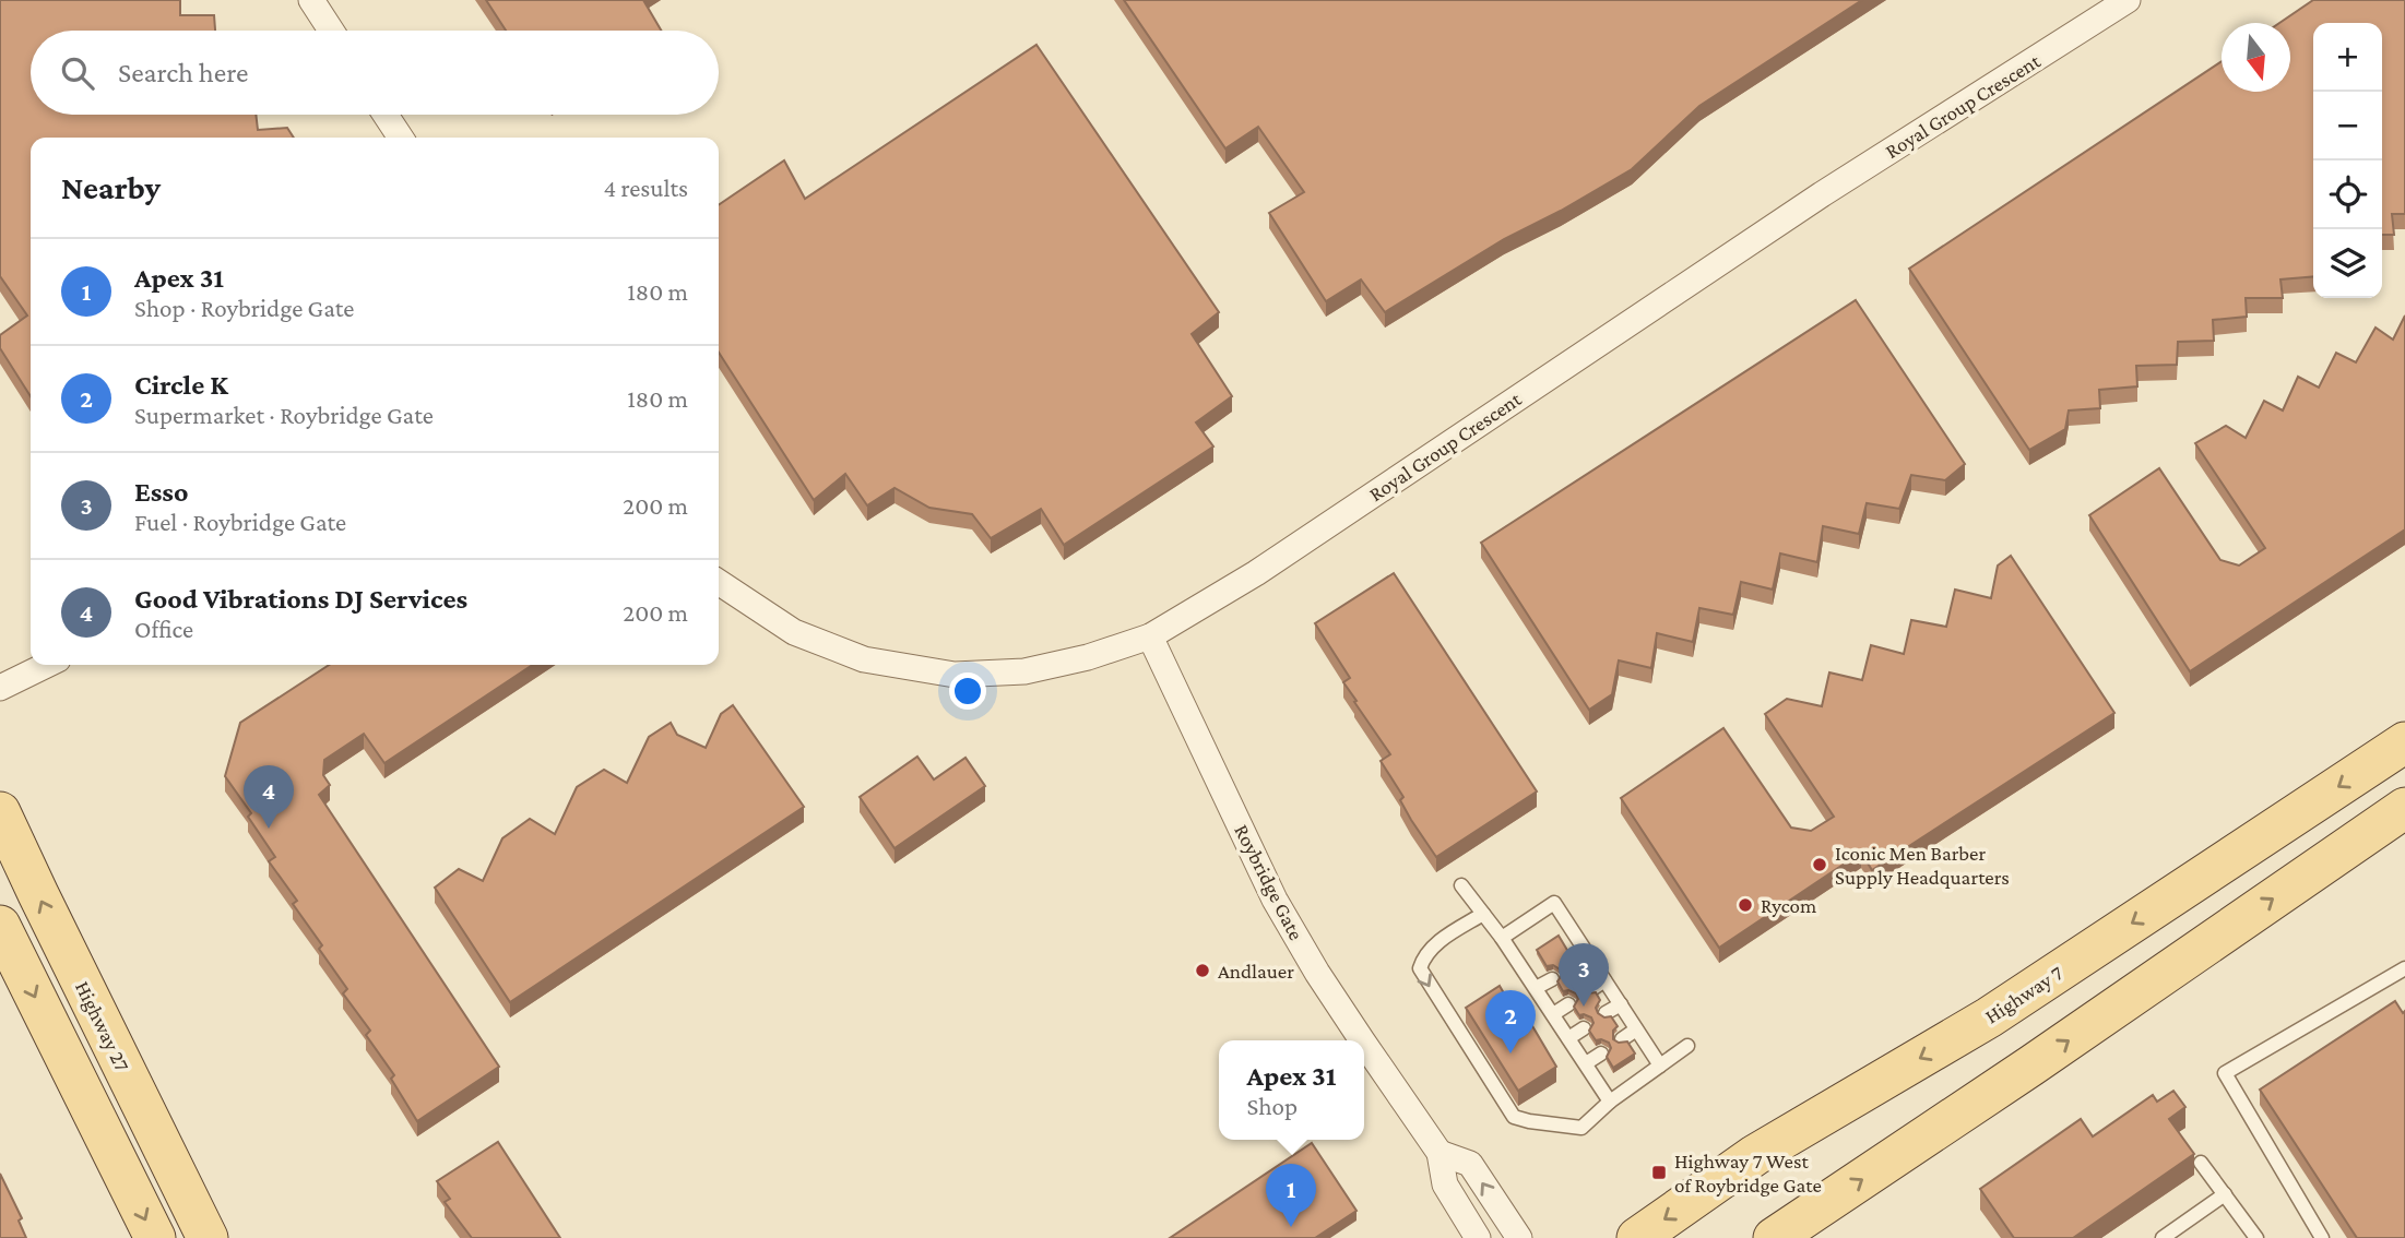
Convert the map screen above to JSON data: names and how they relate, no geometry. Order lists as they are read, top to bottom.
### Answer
{
  "streets": {
    "main road": ["Highway 7", "Highway 27"],
    "street": ["Royal Group Crescent", "Roybridge Gate"]
  },
  "crossings": [
    ["Royal Group Crescent", "Roybridge Gate"]
  ],
  "places": {
    "other": ["Iconic Men Barber Supply Headquarters", "Rycom", "Andlauer"],
    "transit": ["Highway 7 West of Roybridge Gate"]
  },
  "north": "bottom",
  "page": {
    "map_buttons": ["+", "−"],
    "search": "Search here",
    "heading": ["Nearby", "4 results"],
    "list": [
      {
        "mark": "1",
        "name": "Apex 31",
        "note": "Shop · Roybridge Gate",
        "value": "180 m"
      },
      {
        "mark": "2",
        "name": "Circle K",
        "note": "Supermarket · Roybridge Gate",
        "value": "180 m"
      },
      {
        "mark": "3",
        "name": "Esso",
        "note": "Fuel · Roybridge Gate",
        "value": "200 m"
      },
      {
        "mark": "4",
        "name": "Good Vibrations DJ Services",
        "note": "Office",
        "value": "200 m"
      }
    ],
    "pins": [
      "4",
      "3",
      "2",
      "1"
    ],
    "popup": ["Apex 31", "Shop"]
  }
}
